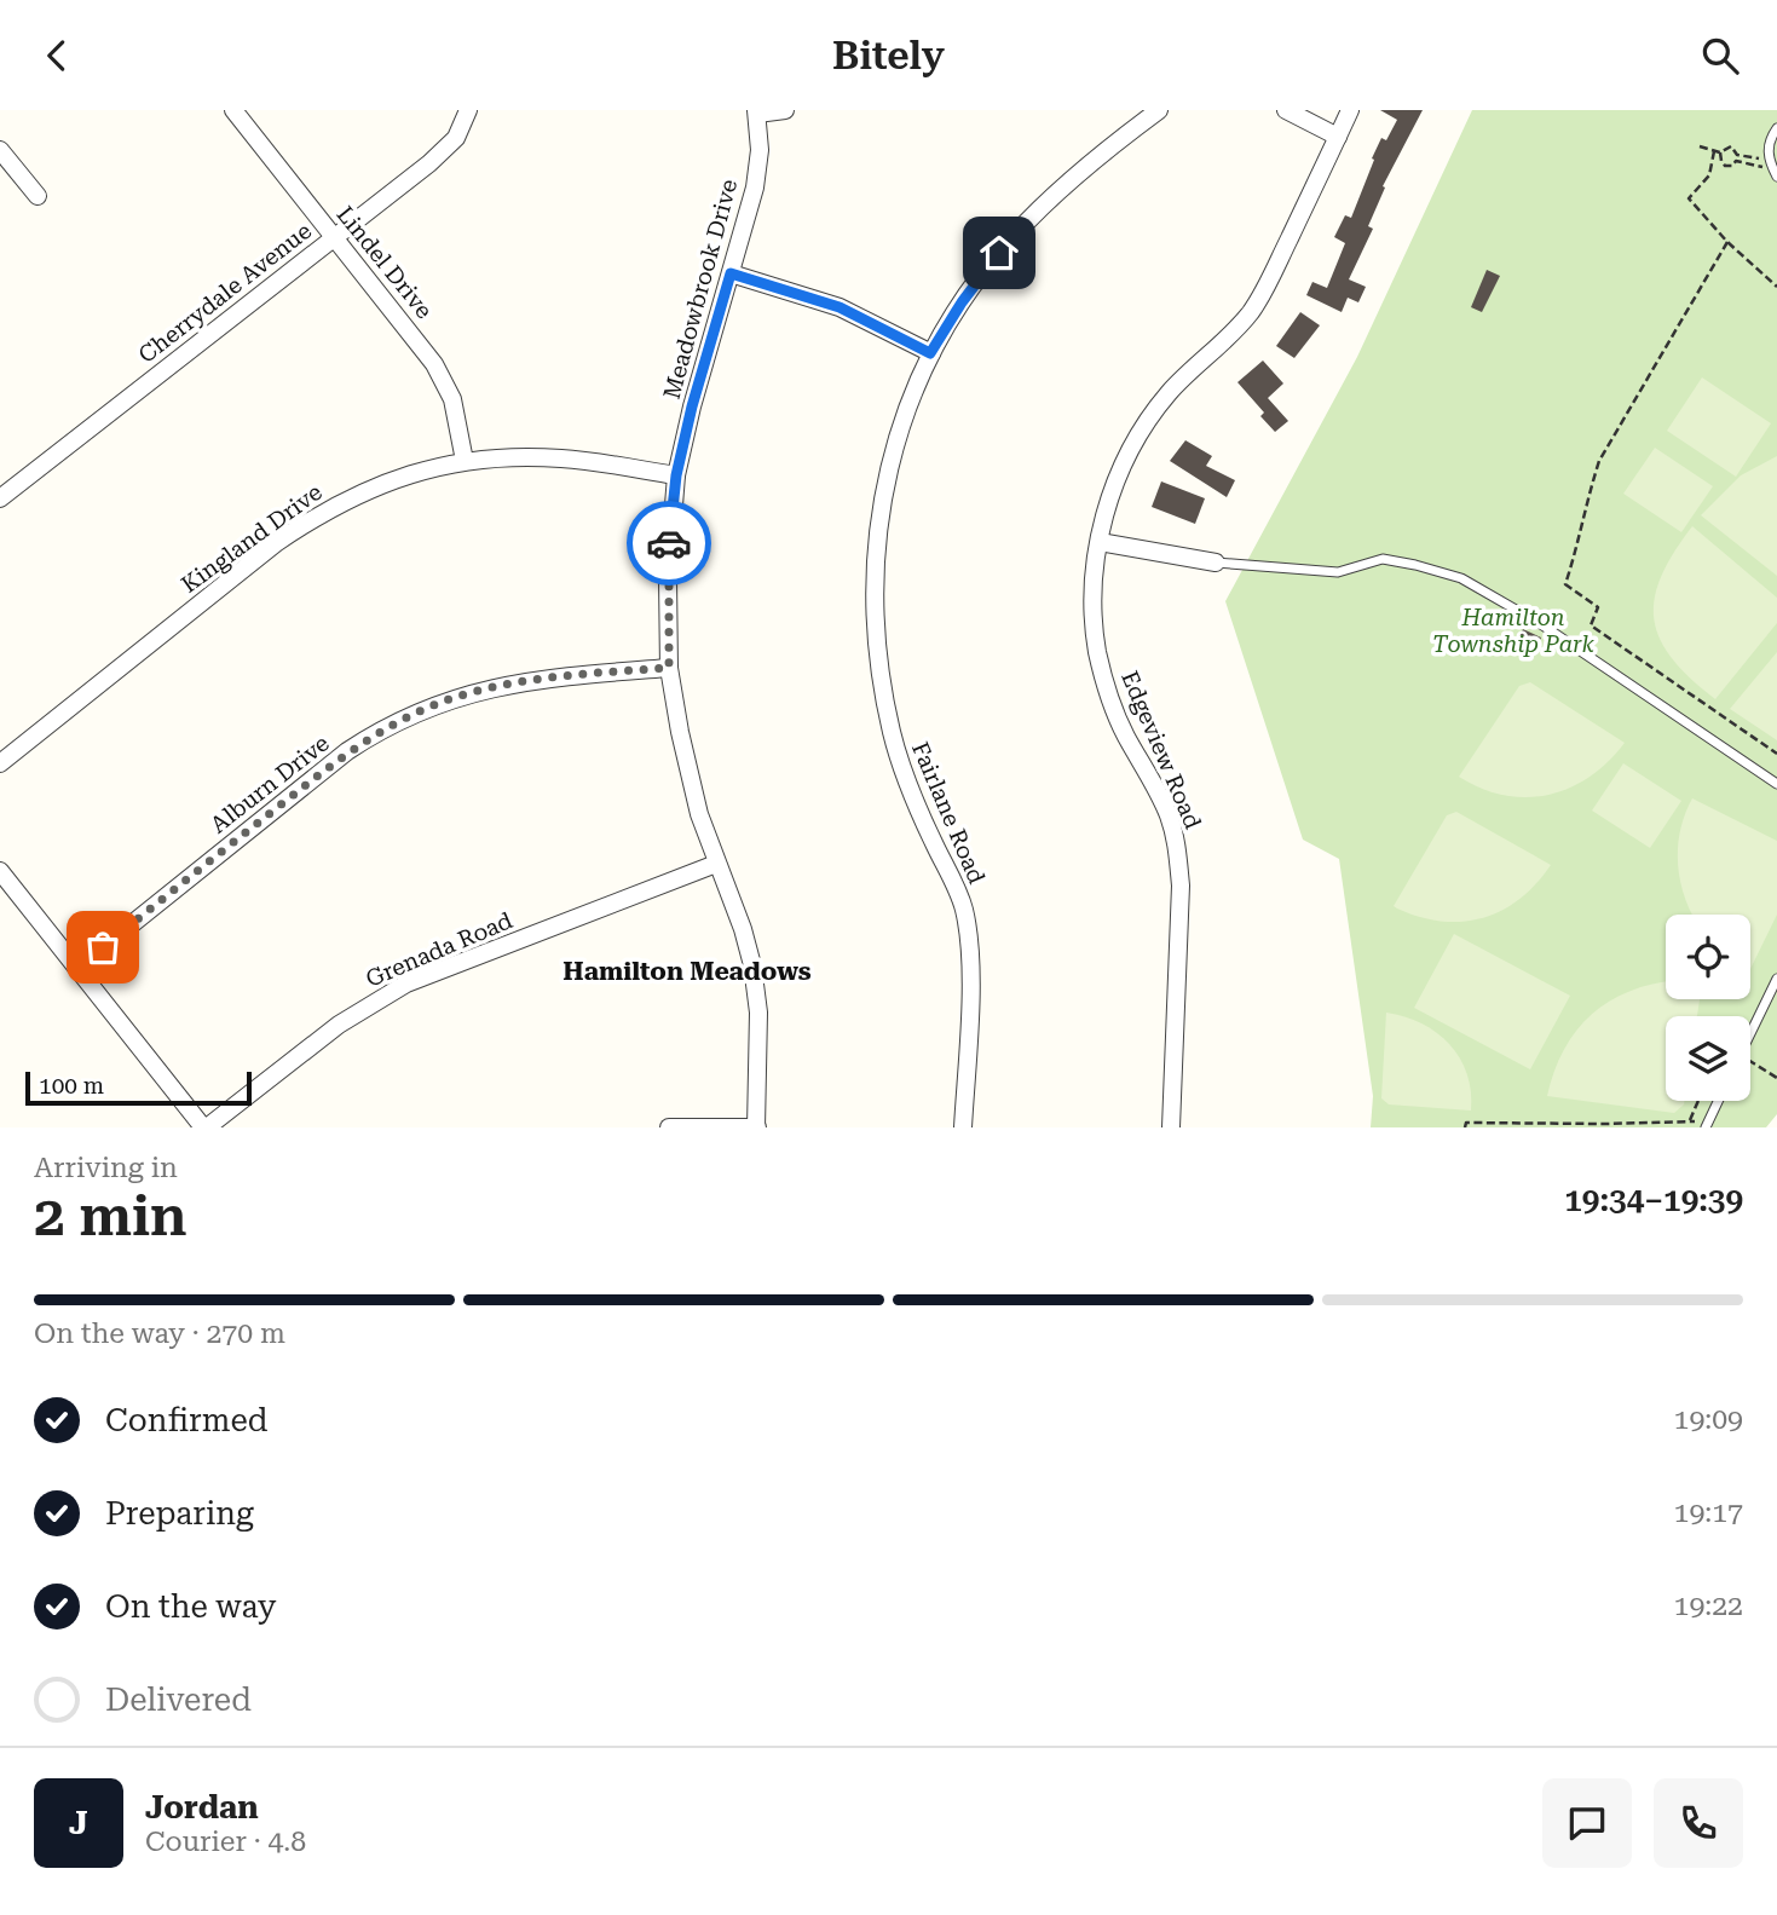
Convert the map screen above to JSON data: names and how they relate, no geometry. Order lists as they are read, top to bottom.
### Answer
{
  "streets": {
    "street": [
      "Lindel Drive",
      "Meadowbrook Drive",
      "Cherrydale Avenue",
      "Kingland Drive",
      "Edgeview Road",
      "Alburn Drive",
      "Fairlane Road",
      "Grenada Road"
    ]
  },
  "crossings": [
    ["Lindel Drive", "Cherrydale Avenue"],
    ["Lindel Drive", "Kingland Drive"],
    ["Meadowbrook Drive", "Kingland Drive"],
    ["Meadowbrook Drive", "Alburn Drive"],
    ["Meadowbrook Drive", "Grenada Road"]
  ],
  "districts": ["Hamilton Meadows"],
  "parks": ["Hamilton Township Park"],
  "scale_bar": "100 m",
  "page": {
    "header": "Bitely",
    "scale": "100 m",
    "heading": ["2 min", "Arriving in", "19:34–19:39"],
    "panel": ["Jordan", "Courier · 4.8"],
    "bar": "On the way · 270 m",
    "list": [
      ["Confirmed", "19:09"],
      ["Preparing", "19:17"],
      ["On the way", "19:22"],
      "Delivered"
    ],
    "round": "J"
  }
}
